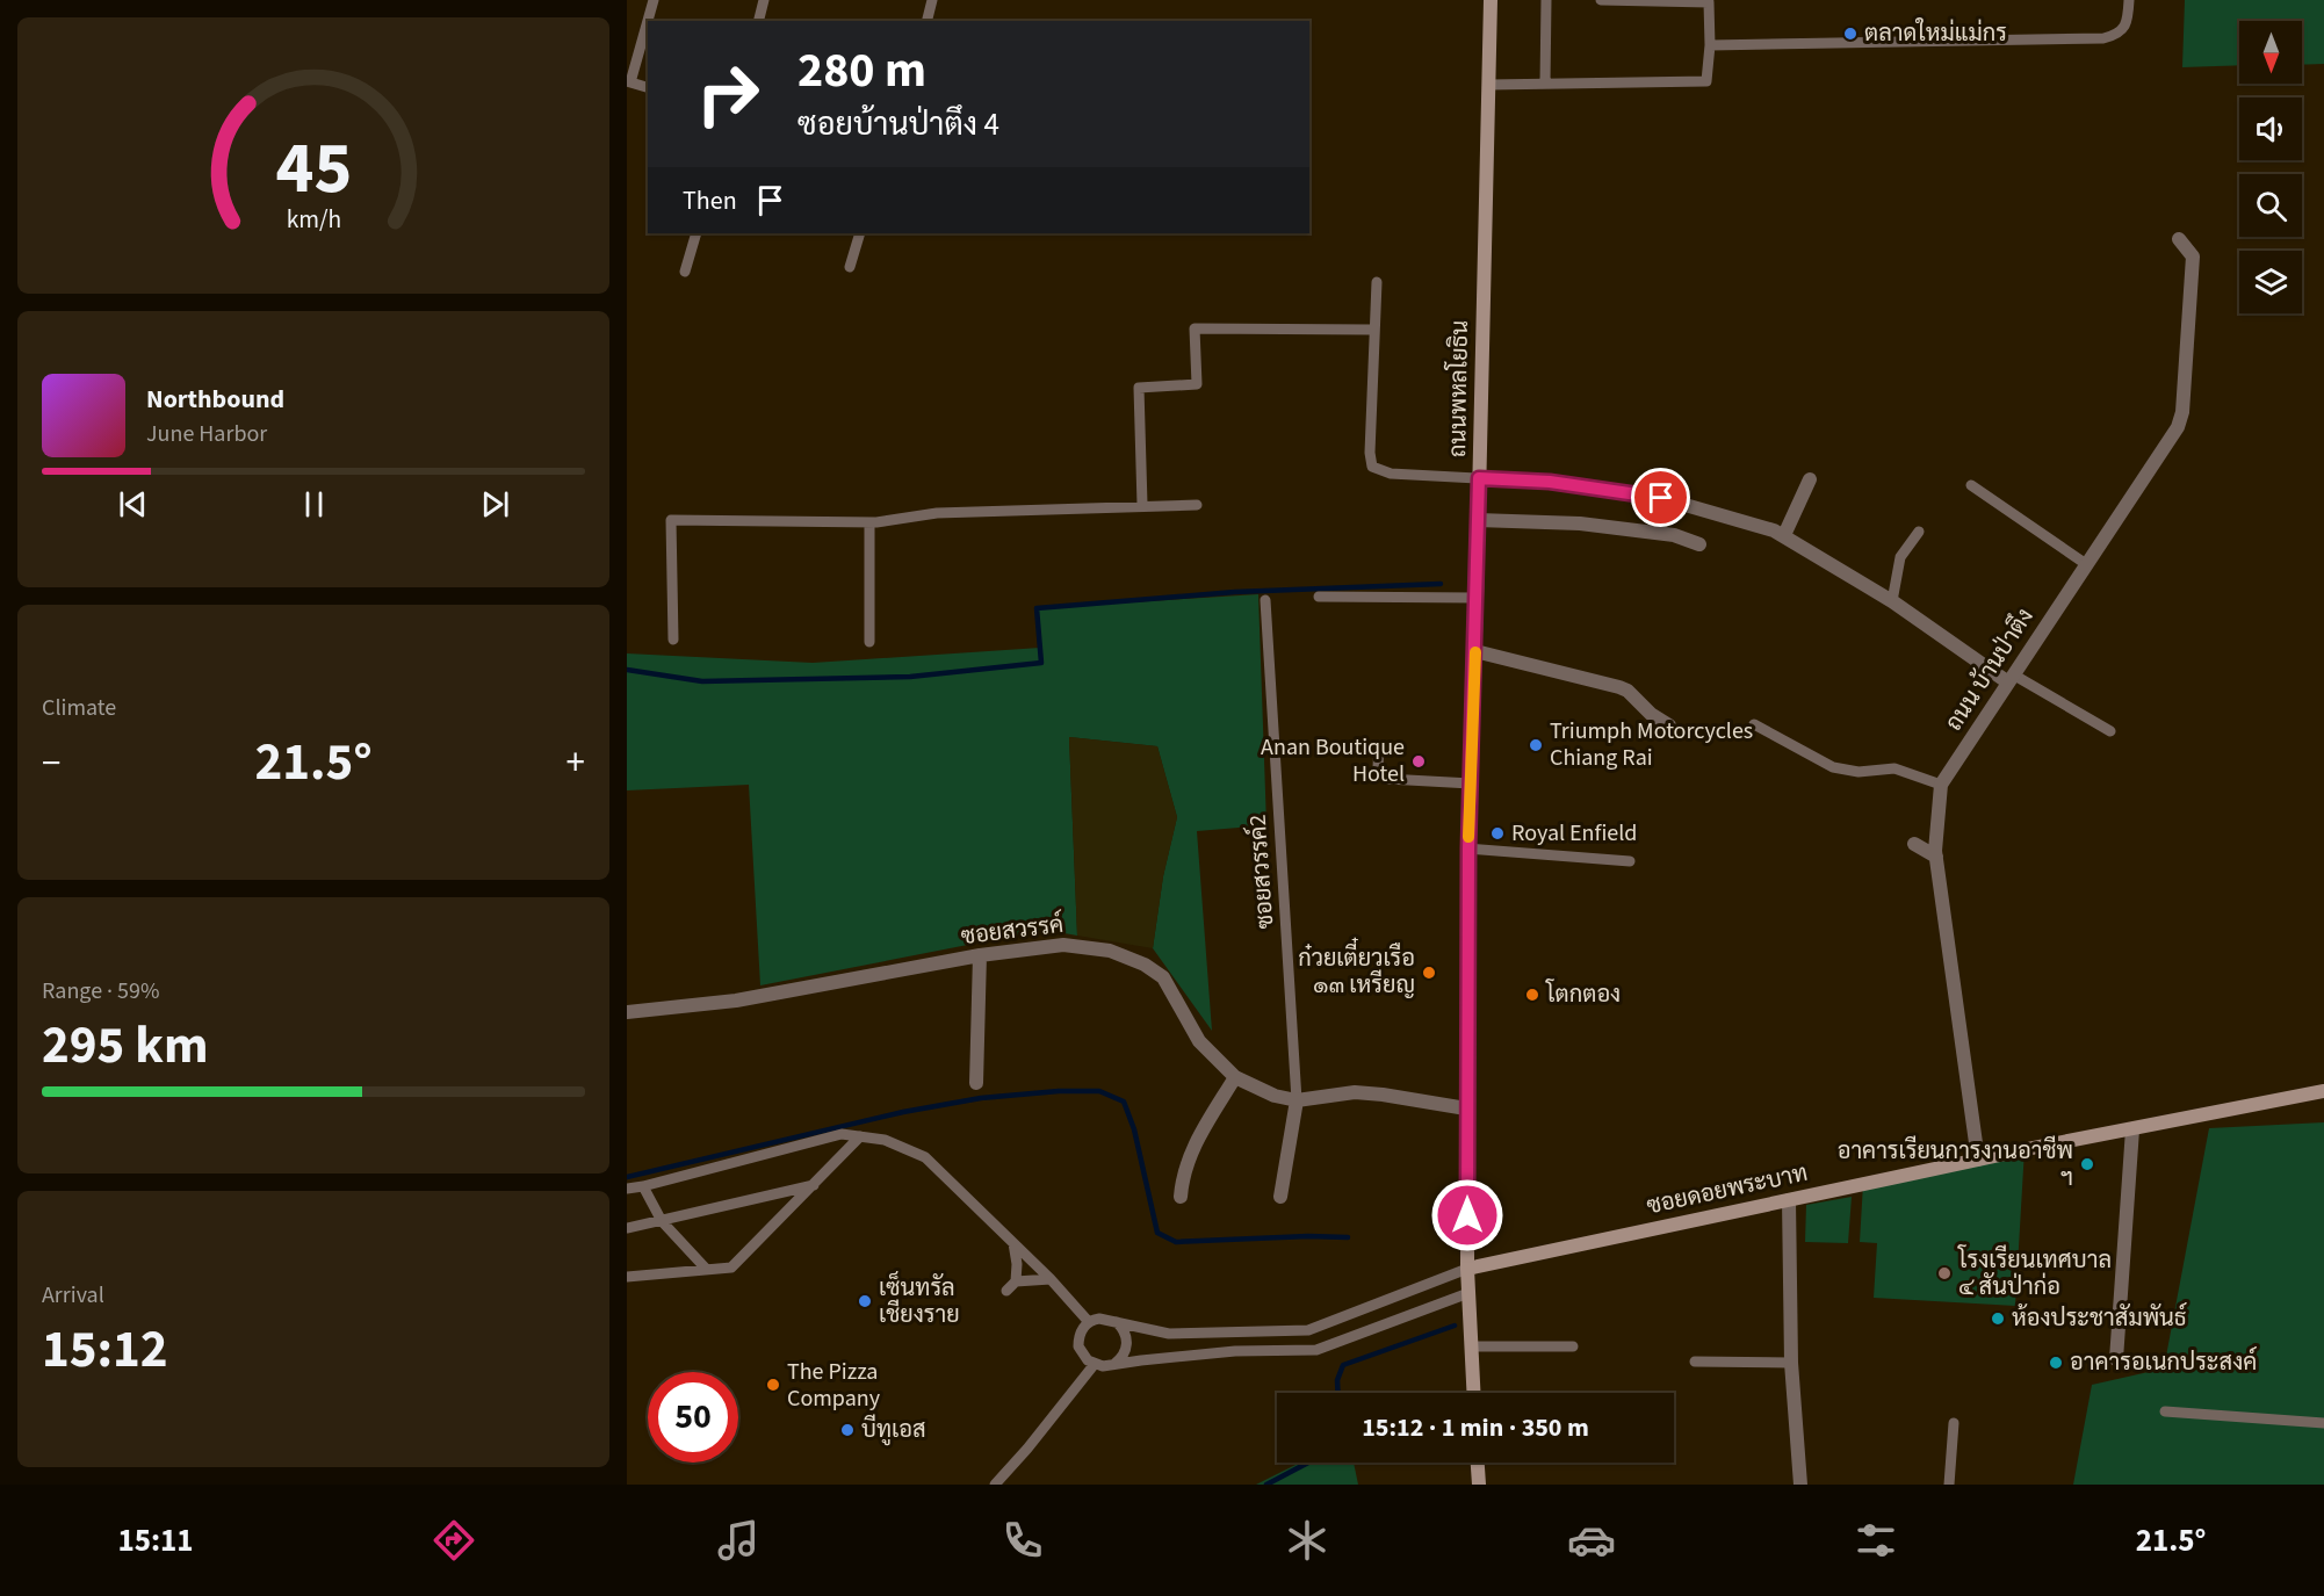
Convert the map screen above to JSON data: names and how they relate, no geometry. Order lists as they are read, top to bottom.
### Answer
{
  "streets": {
    "main road": ["ถนนพหลโยธิน", "ซอยดอยพระบาท"],
    "street": ["ถนน บ้านป่าตึง", "ซอยสวรรค์"],
    "lane": ["ซอยสวรรค์2"]
  },
  "crossings": [
    ["ถนนพหลโยธิน", "ซอยสวรรค์"],
    ["ถนนพหลโยธิน", "ซอยดอยพระบาท"],
    ["ถนน บ้านป่าตึง", "ซอยดอยพระบาท"],
    ["ซอยสวรรค์2", "ซอยสวรรค์"]
  ],
  "places": [
    "ตลาดใหม่แม่กร",
    "Triumph Motorcycles Chiang Rai",
    "Anan Boutique Hotel",
    "Royal Enfield",
    "ก๋วยเตี๋ยวเรือ ๑๓ เหรียญ",
    "โตกตอง",
    "อาคารเรียนการงานอาชีพ ฯ",
    "โรงเรียนเทศบาล ๔ สันป่าก่อ",
    "เซ็นทรัล เชียงราย",
    "ห้องประชาสัมพันธ์",
    "อาคารอเนกประสงค์",
    "The Pizza Company",
    "บีทูเอส"
  ],
  "north": "bottom",
  "page": {
    "turn": ["280 m", "ซอยบ้านป่าตึง 4"],
    "then": "Then",
    "song": ["Northbound", "June Harbor"],
    "tile": [
      "Climate",
      ["Range · 59%", "295 km"],
      ["Arrival", "15:12"]
    ],
    "heat": ["−", "21.5°", "+"],
    "limit": "50",
    "trip": "15:12 · 1 min · 350 m",
    "tabs": ["15:11", "21.5°"],
    "gauge": ["45", "km/h"]
  }
}
